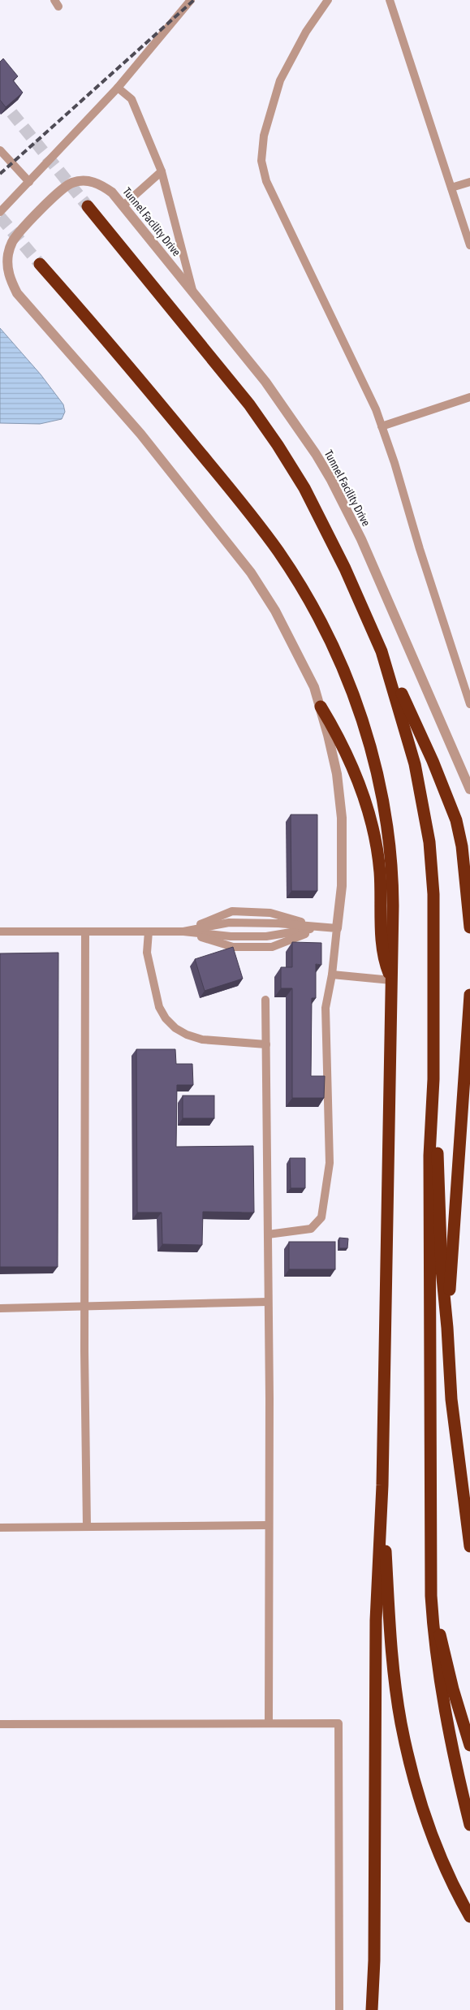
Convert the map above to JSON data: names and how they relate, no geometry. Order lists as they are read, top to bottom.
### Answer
{
  "streets": {
    "street": ["Tunnel Facility Drive"]
  }
}
